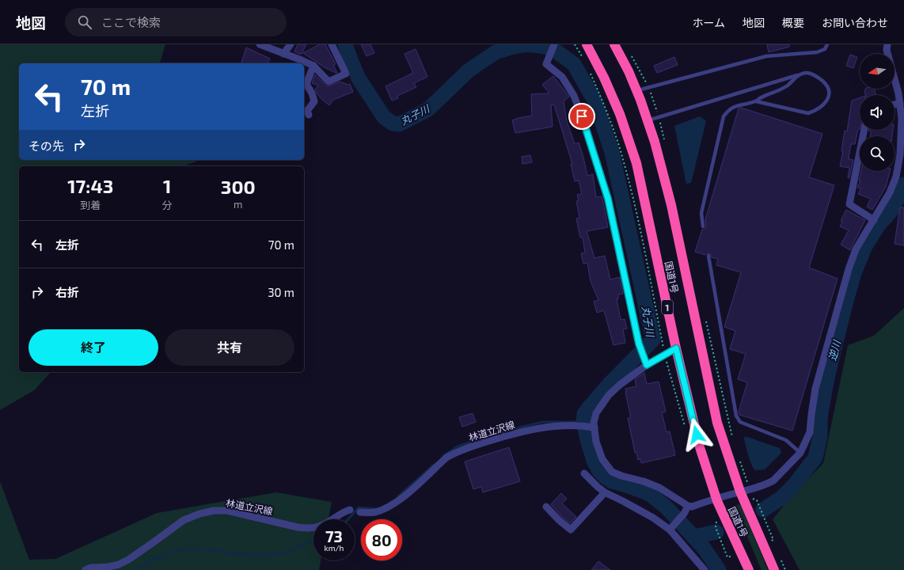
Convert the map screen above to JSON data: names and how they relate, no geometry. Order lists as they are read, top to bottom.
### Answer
{
  "streets": {
    "highway": ["国道1号", "1"],
    "street": ["林道立沢線"]
  },
  "water": ["丸子川", "逆川"],
  "north": "left",
  "page": {
    "header": "地図",
    "search": "ここで検索",
    "nav": [
      "ホーム",
      "地図",
      "概要",
      "お問い合わせ"
    ],
    "turn": ["70 m", "左折"],
    "then": "その先",
    "eta": [
      "17:43",
      "到着",
      "1",
      "分",
      "300",
      "m"
    ],
    "list": [
      {
        "name": "左折",
        "value": "70 m"
      },
      {
        "name": "右折",
        "value": "30 m"
      }
    ],
    "buttons": ["終了", "共有"],
    "speed": "73 km/h",
    "limit": "80"
  }
}
